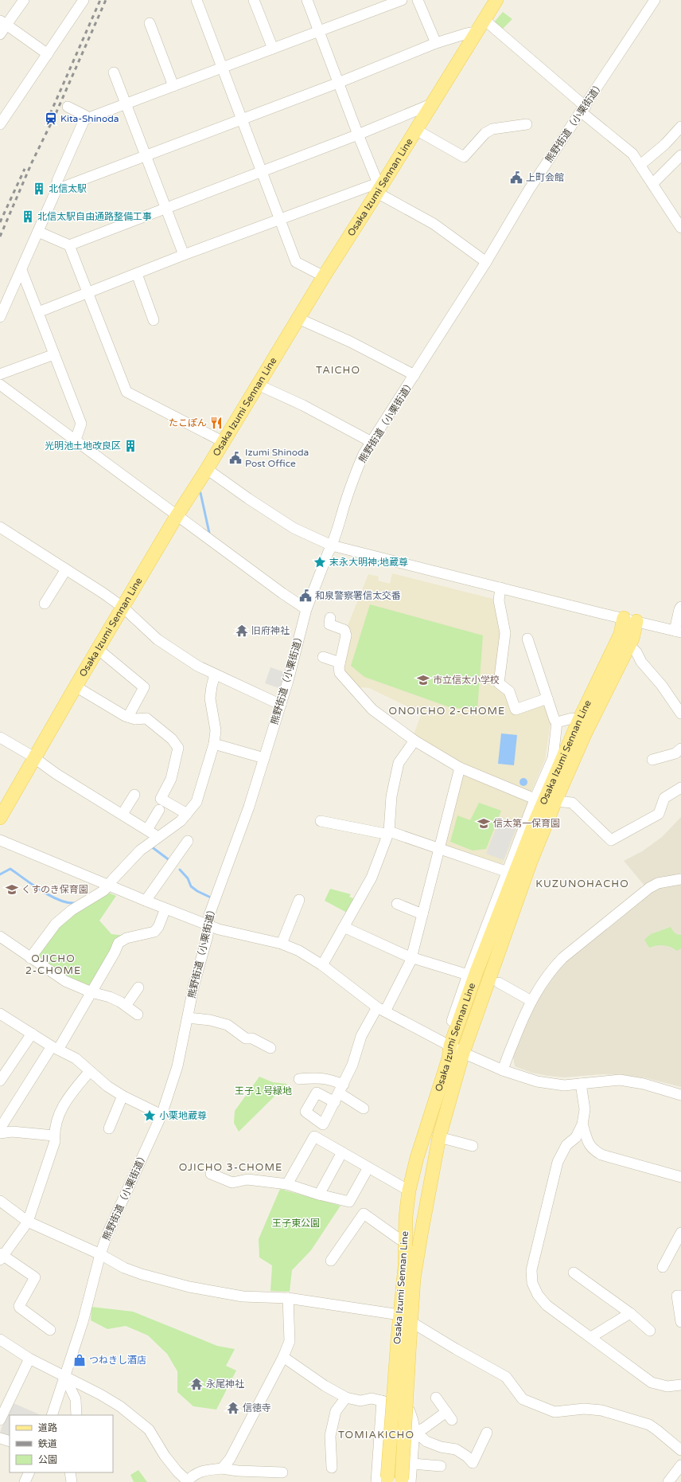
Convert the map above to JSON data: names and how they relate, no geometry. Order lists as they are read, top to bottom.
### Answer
{
  "streets": {
    "main road": ["Osaka Izumi Sennan Line"],
    "street": ["熊野街道（小栗街道）"]
  },
  "districts": [
    "TAICHO",
    "ONOICHO 2-CHOME",
    "KUZUNOHACHO",
    "OJICHO 2-CHOME",
    "OJICHO 3-CHOME",
    "TOMIAKICHO"
  ],
  "parks": ["王子１号緑地", "王子東公園"],
  "places": {
    "station": ["Kita-Shinoda"],
    "public building": ["上町会館", "Izumi Shinoda Post Office", "和泉警察署信太交番"],
    "building": ["北信太駅", "北信太駅自由通路整備工事", "光明池土地改良区"],
    "restaurant": ["たこぽん"],
    "place": ["末永大明神;地蔵尊", "小栗地蔵尊"],
    "temple": ["旧府神社", "永尾神社", "信徳寺"],
    "school or university": ["市立信太小学校", "信太第一保育園", "くすのき保育園"],
    "shop": ["つねきし酒店"]
  },
  "legend": ["道路", "鉄道", "公園"]
}
